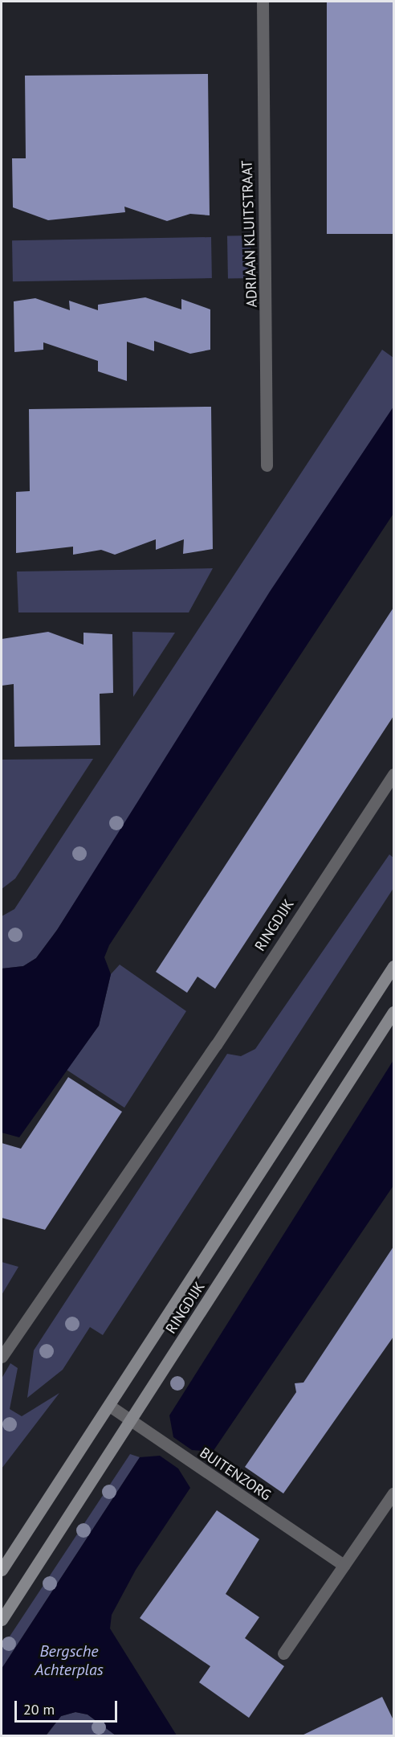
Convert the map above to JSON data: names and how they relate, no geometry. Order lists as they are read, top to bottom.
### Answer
{
  "streets": {
    "street": ["ADRIAAN KLUITSTRAAT", "RINGDIJK", "BUITENZORG"]
  },
  "crossings": [
    ["RINGDIJK", "BUITENZORG"]
  ],
  "water": ["Bergsche Achterplas"],
  "scale_bar": "20 m"
}
